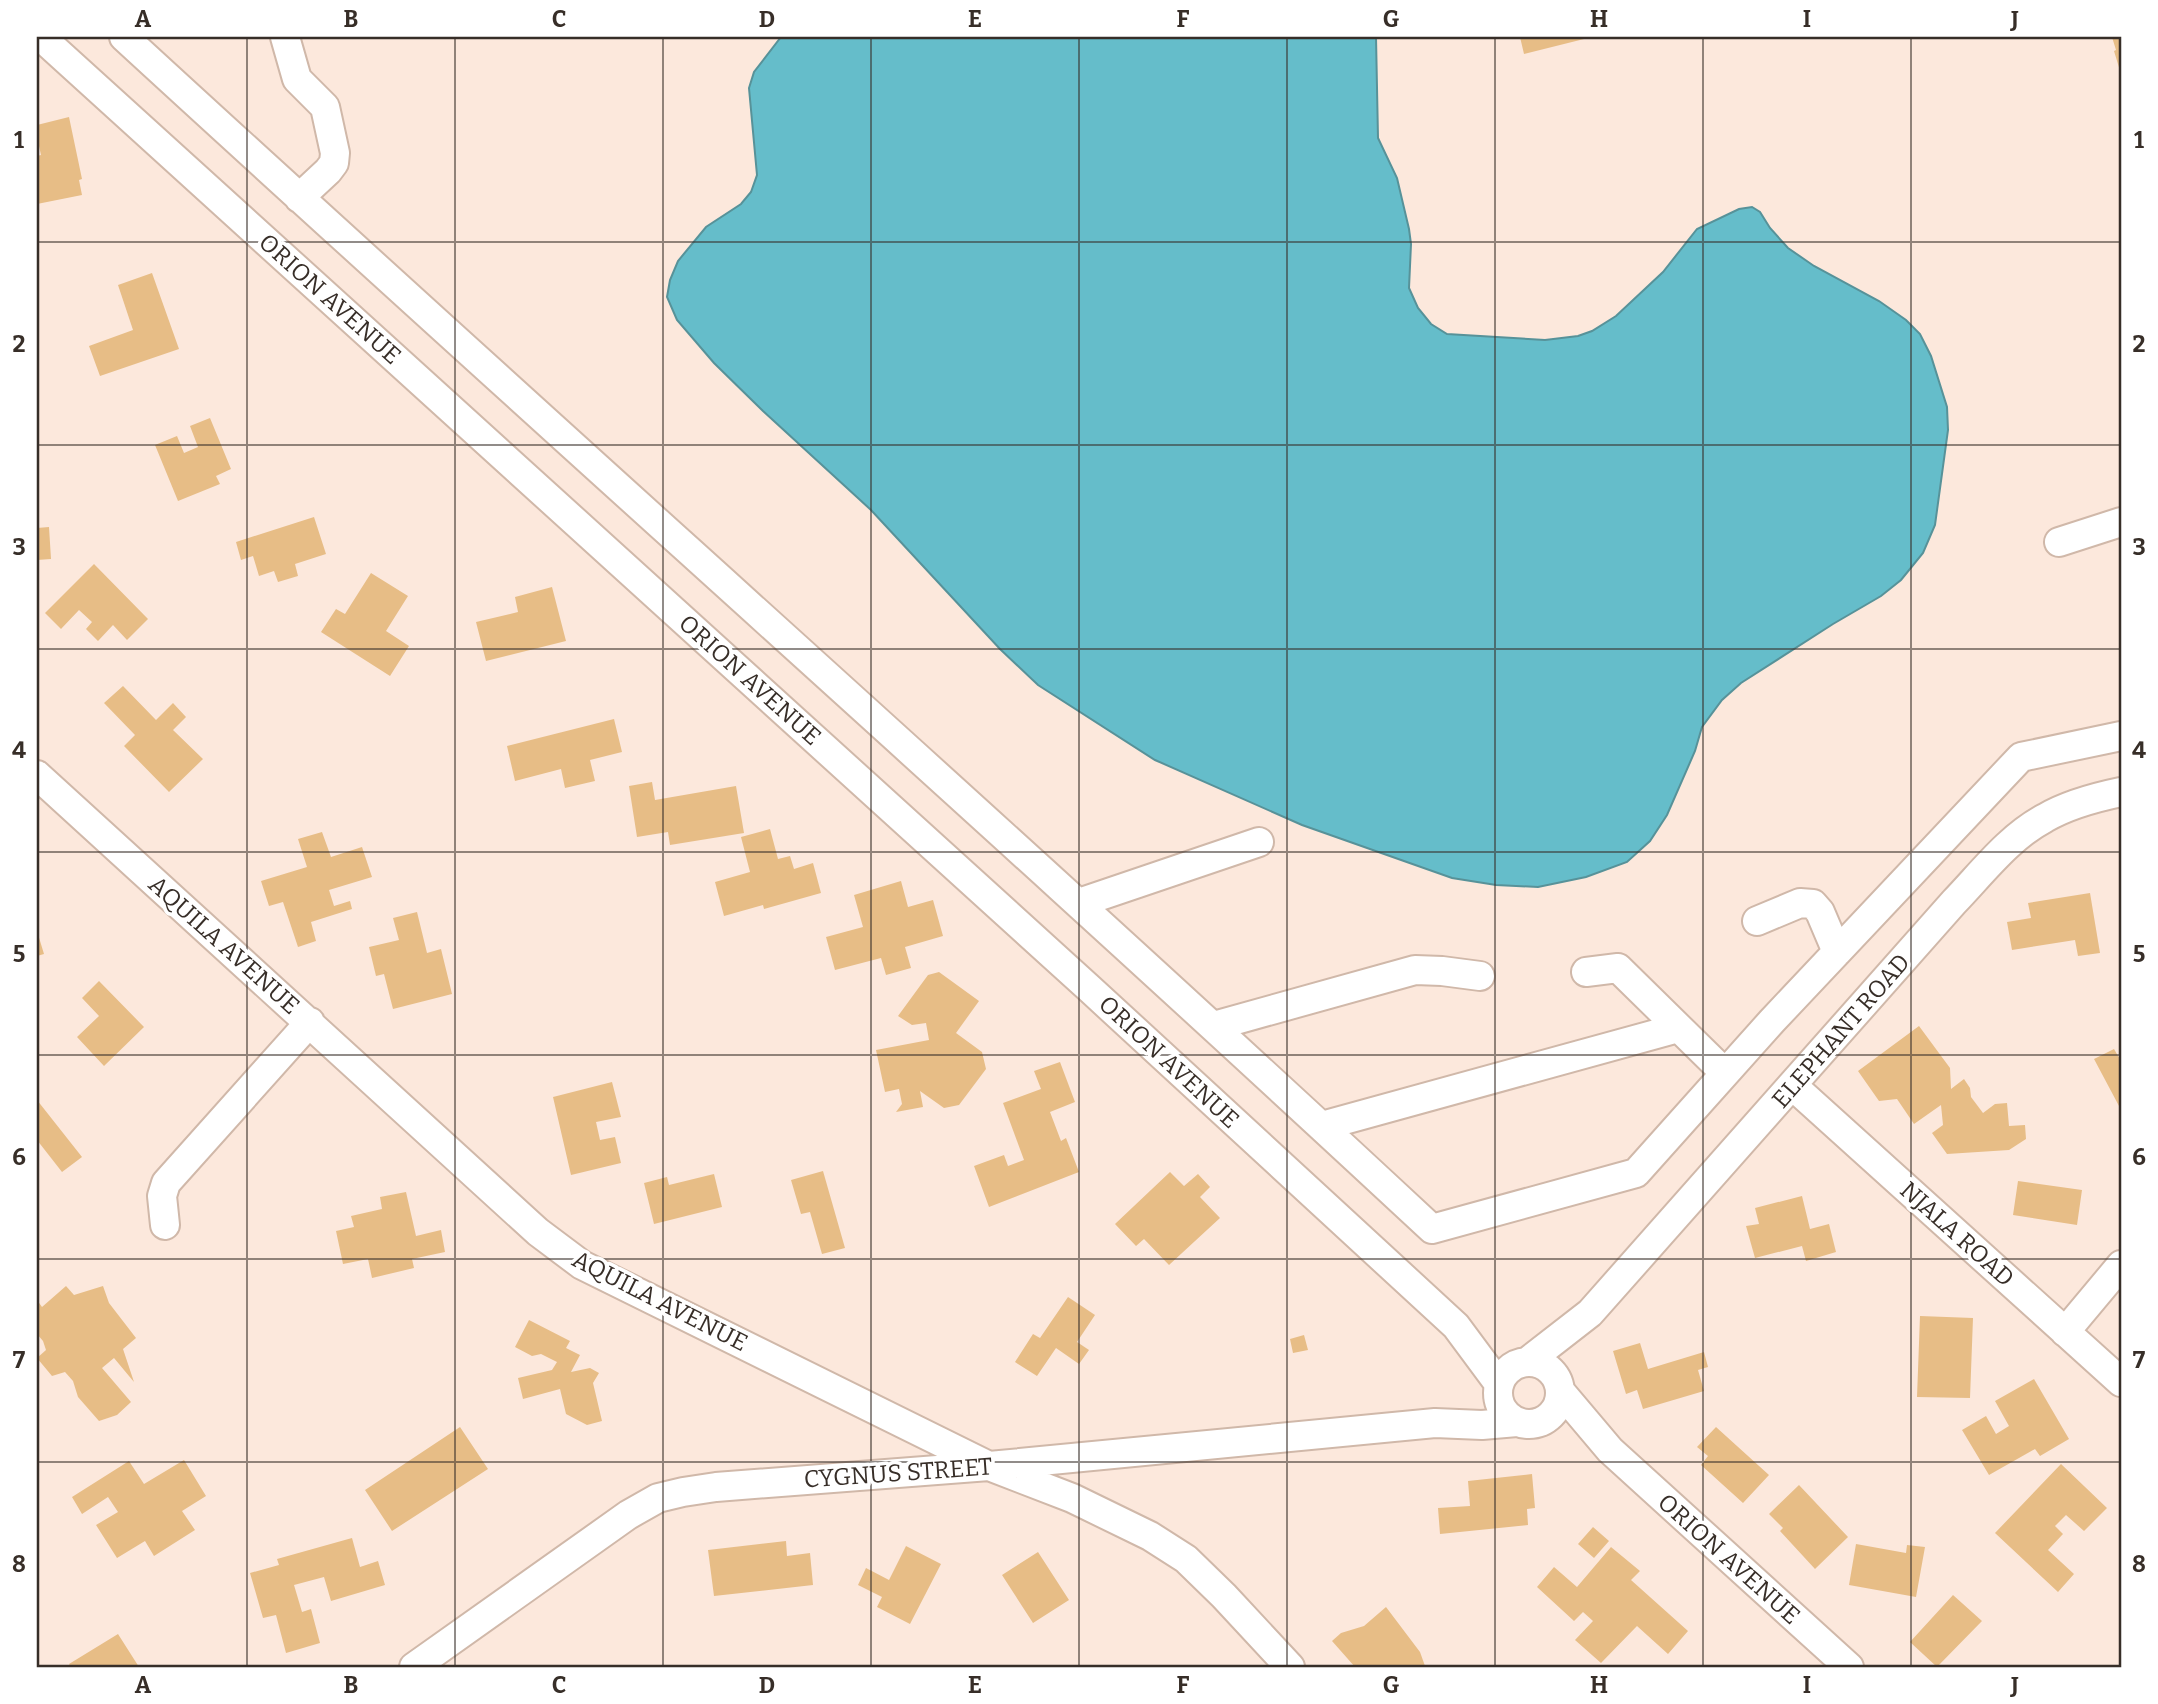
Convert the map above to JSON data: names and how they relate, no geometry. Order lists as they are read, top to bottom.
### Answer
{
  "streets": {
    "street": [
      "ORION AVENUE",
      "AQUILA AVENUE",
      "ELEPHANT ROAD",
      "NJALA ROAD",
      "CYGNUS STREET"
    ]
  },
  "crossings": [
    ["ORION AVENUE", "ELEPHANT ROAD"],
    ["ORION AVENUE", "CYGNUS STREET"],
    ["AQUILA AVENUE", "CYGNUS STREET"],
    ["ELEPHANT ROAD", "NJALA ROAD"],
    ["ELEPHANT ROAD", "CYGNUS STREET"]
  ],
  "grid": {
    "columns": [
      "A",
      "B",
      "C",
      "D",
      "E",
      "F",
      "G",
      "H",
      "I",
      "J"
    ],
    "rows": [
      "1",
      "2",
      "3",
      "4",
      "5",
      "6",
      "7",
      "8"
    ]
  }
}
